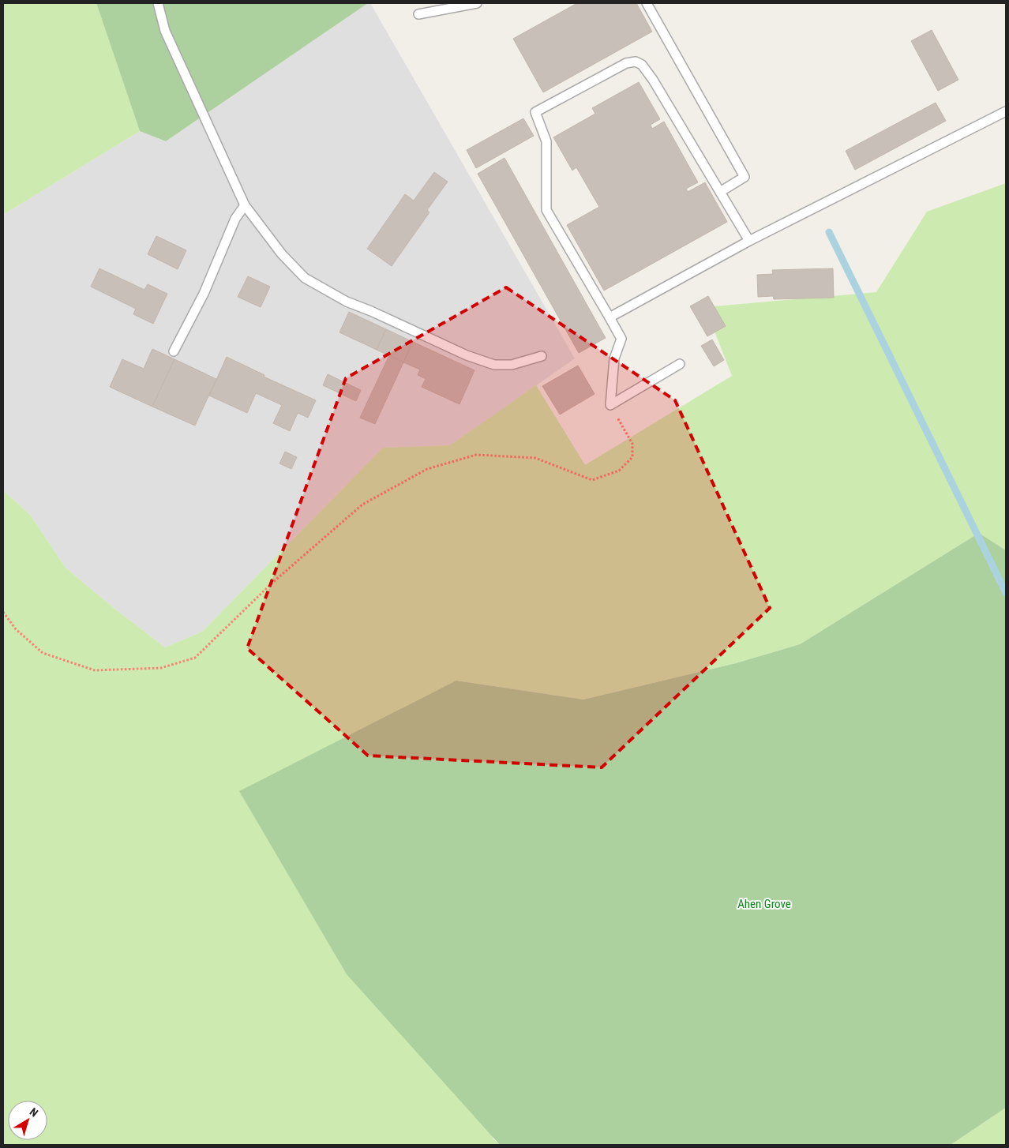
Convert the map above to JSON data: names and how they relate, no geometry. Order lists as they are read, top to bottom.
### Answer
{
  "parks": ["Ahen Grove"],
  "north": "top right"
}
